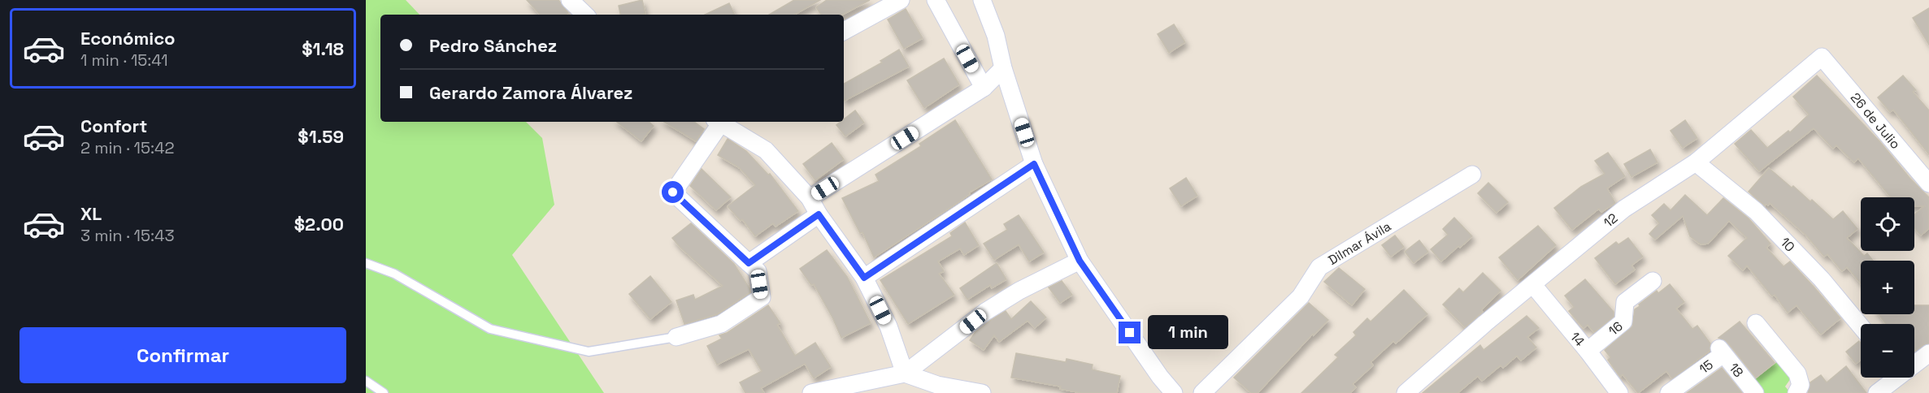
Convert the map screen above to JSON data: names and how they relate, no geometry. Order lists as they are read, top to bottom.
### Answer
{
  "streets": {
    "street": [
      "26 de Julio",
      "12",
      "Dilmar Ávila",
      "10",
      "16",
      "14",
      "15",
      "18"
    ]
  },
  "crossings": [
    ["26 de Julio", "12"],
    ["12", "10"],
    ["12", "14"],
    ["16", "14"],
    ["15", "18"]
  ],
  "page": {
    "list": [
      {
        "name": "Económico",
        "note": "1 min · 15:41",
        "value": "$1.18"
      },
      {
        "name": "Confort",
        "note": "2 min · 15:42",
        "value": "$1.59"
      },
      {
        "name": "XL",
        "note": "3 min · 15:43",
        "value": "$2.00"
      }
    ],
    "banner": ["Pedro Sánchez", "Gerardo Zamora Álvarez"],
    "map_buttons": ["+", "−"],
    "bubble": "1 min",
    "buttons": "Confirmar"
  }
}
